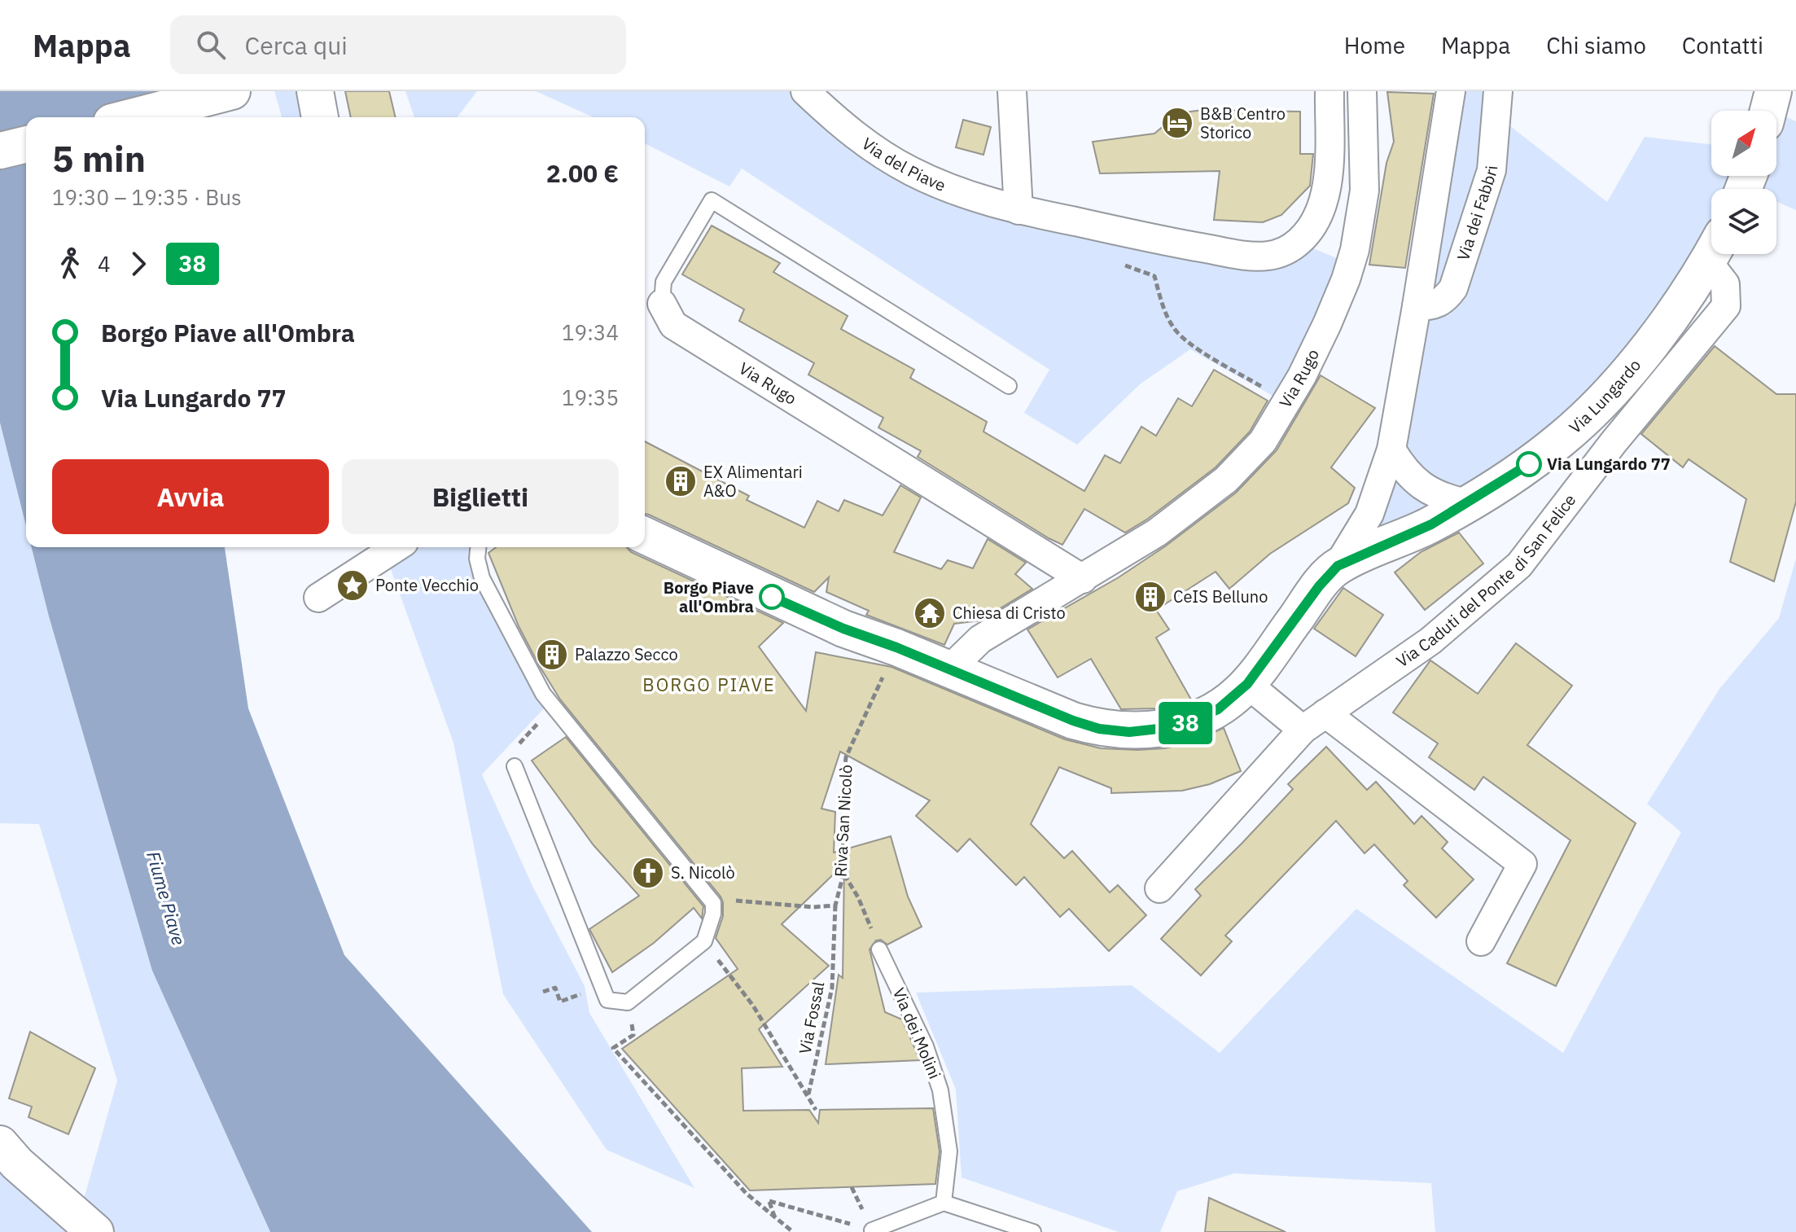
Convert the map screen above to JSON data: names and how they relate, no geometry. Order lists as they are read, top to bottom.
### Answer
{
  "streets": {
    "street": [
      "Via del Piave",
      "Via dei Fabbri",
      "Via Rugo",
      "Via Lungardo",
      "Via Caduti del Ponte di San Felice"
    ],
    "lane": ["Via dei Molini"],
    "path": ["Riva San Nicolò", "Via Fossal"]
  },
  "crossings": [
    ["Riva San Nicolò", "Via Fossal"]
  ],
  "districts": ["BORGO PIAVE"],
  "water": ["Fiume Piave"],
  "places": {
    "hotel": ["B&B Centro Storico"],
    "other": ["Via Lungardo 77", "Borgo Piave all'Ombra"],
    "building": ["EX Alimentari A&O", "CeIS Belluno", "Palazzo Secco"],
    "place": ["Ponte Vecchio"],
    "temple": ["Chiesa di Cristo"],
    "church": ["S. Nicolò"]
  },
  "lines": ["bus line 38"],
  "north": "top right",
  "page": {
    "header": "Mappa",
    "search": "Cerca qui",
    "nav": [
      "Home",
      "Mappa",
      "Chi siamo",
      "Contatti"
    ],
    "on_map": "38",
    "heading": ["5 min", "19:30 – 19:35 · Bus", "2.00 €"],
    "legs": ["4", "38"],
    "list": [
      {
        "name": "Borgo Piave all'Ombra",
        "value": "19:34"
      },
      {
        "name": "Via Lungardo 77",
        "value": "19:35"
      }
    ],
    "buttons": ["Avvia", "Biglietti"]
  }
}
